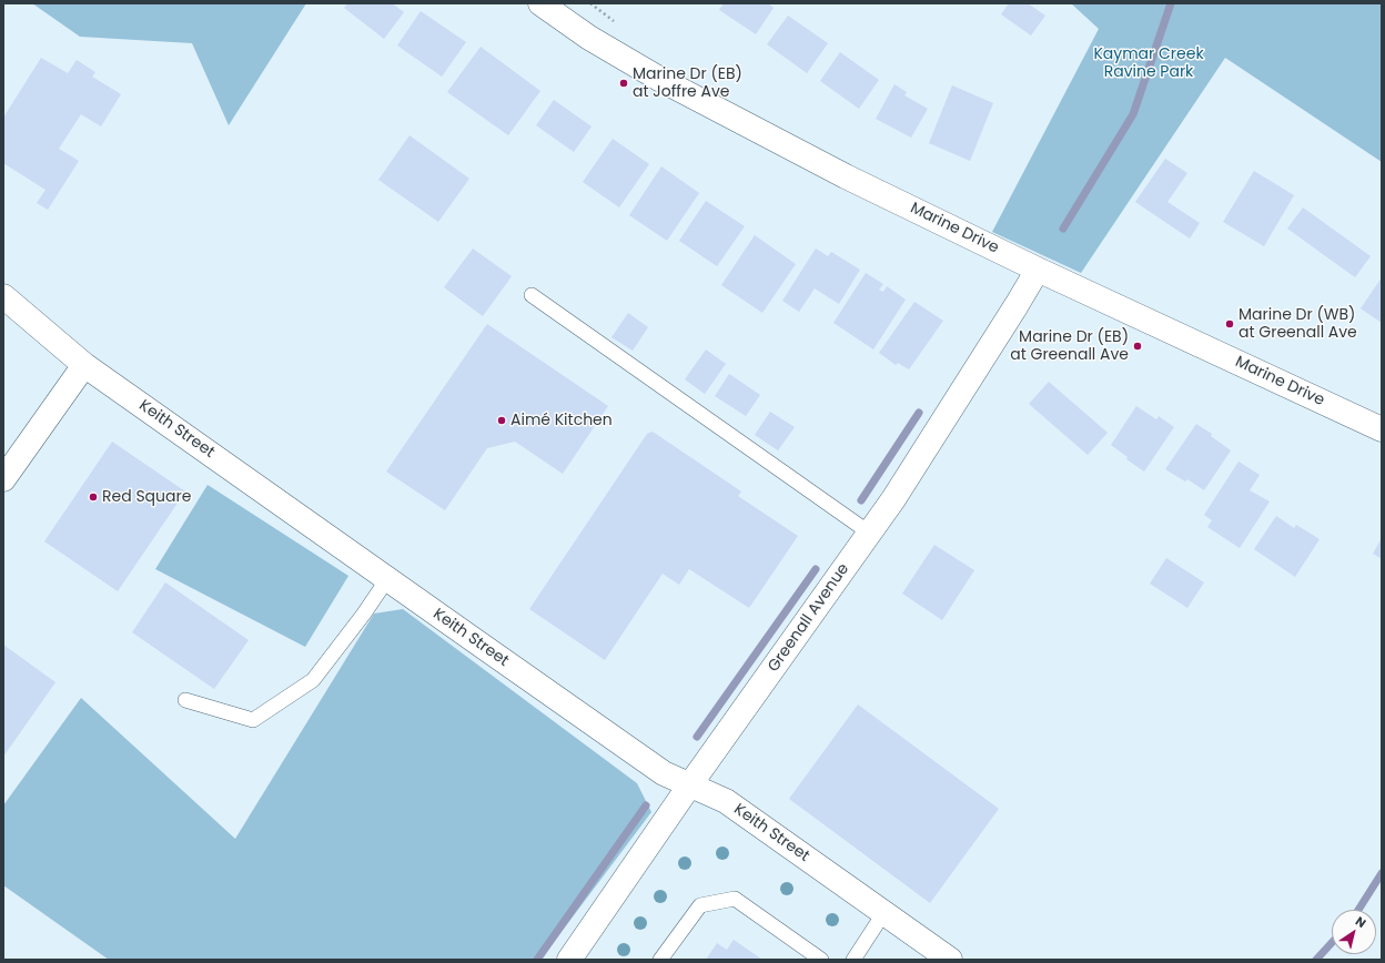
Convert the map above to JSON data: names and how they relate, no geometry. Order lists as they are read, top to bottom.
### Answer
{
  "streets": {
    "street": ["Marine Drive", "Keith Street", "Greenall Avenue"]
  },
  "crossings": [
    ["Marine Drive", "Greenall Avenue"],
    ["Keith Street", "Greenall Avenue"]
  ],
  "parks": ["Kaymar Creek Ravine Park"],
  "places": [
    "Marine Dr (EB) at Joffre Ave",
    "Marine Dr (WB) at Greenall Ave",
    "Marine Dr (EB) at Greenall Ave",
    "Aimé Kitchen",
    "Red Square"
  ],
  "north": "top right"
}
